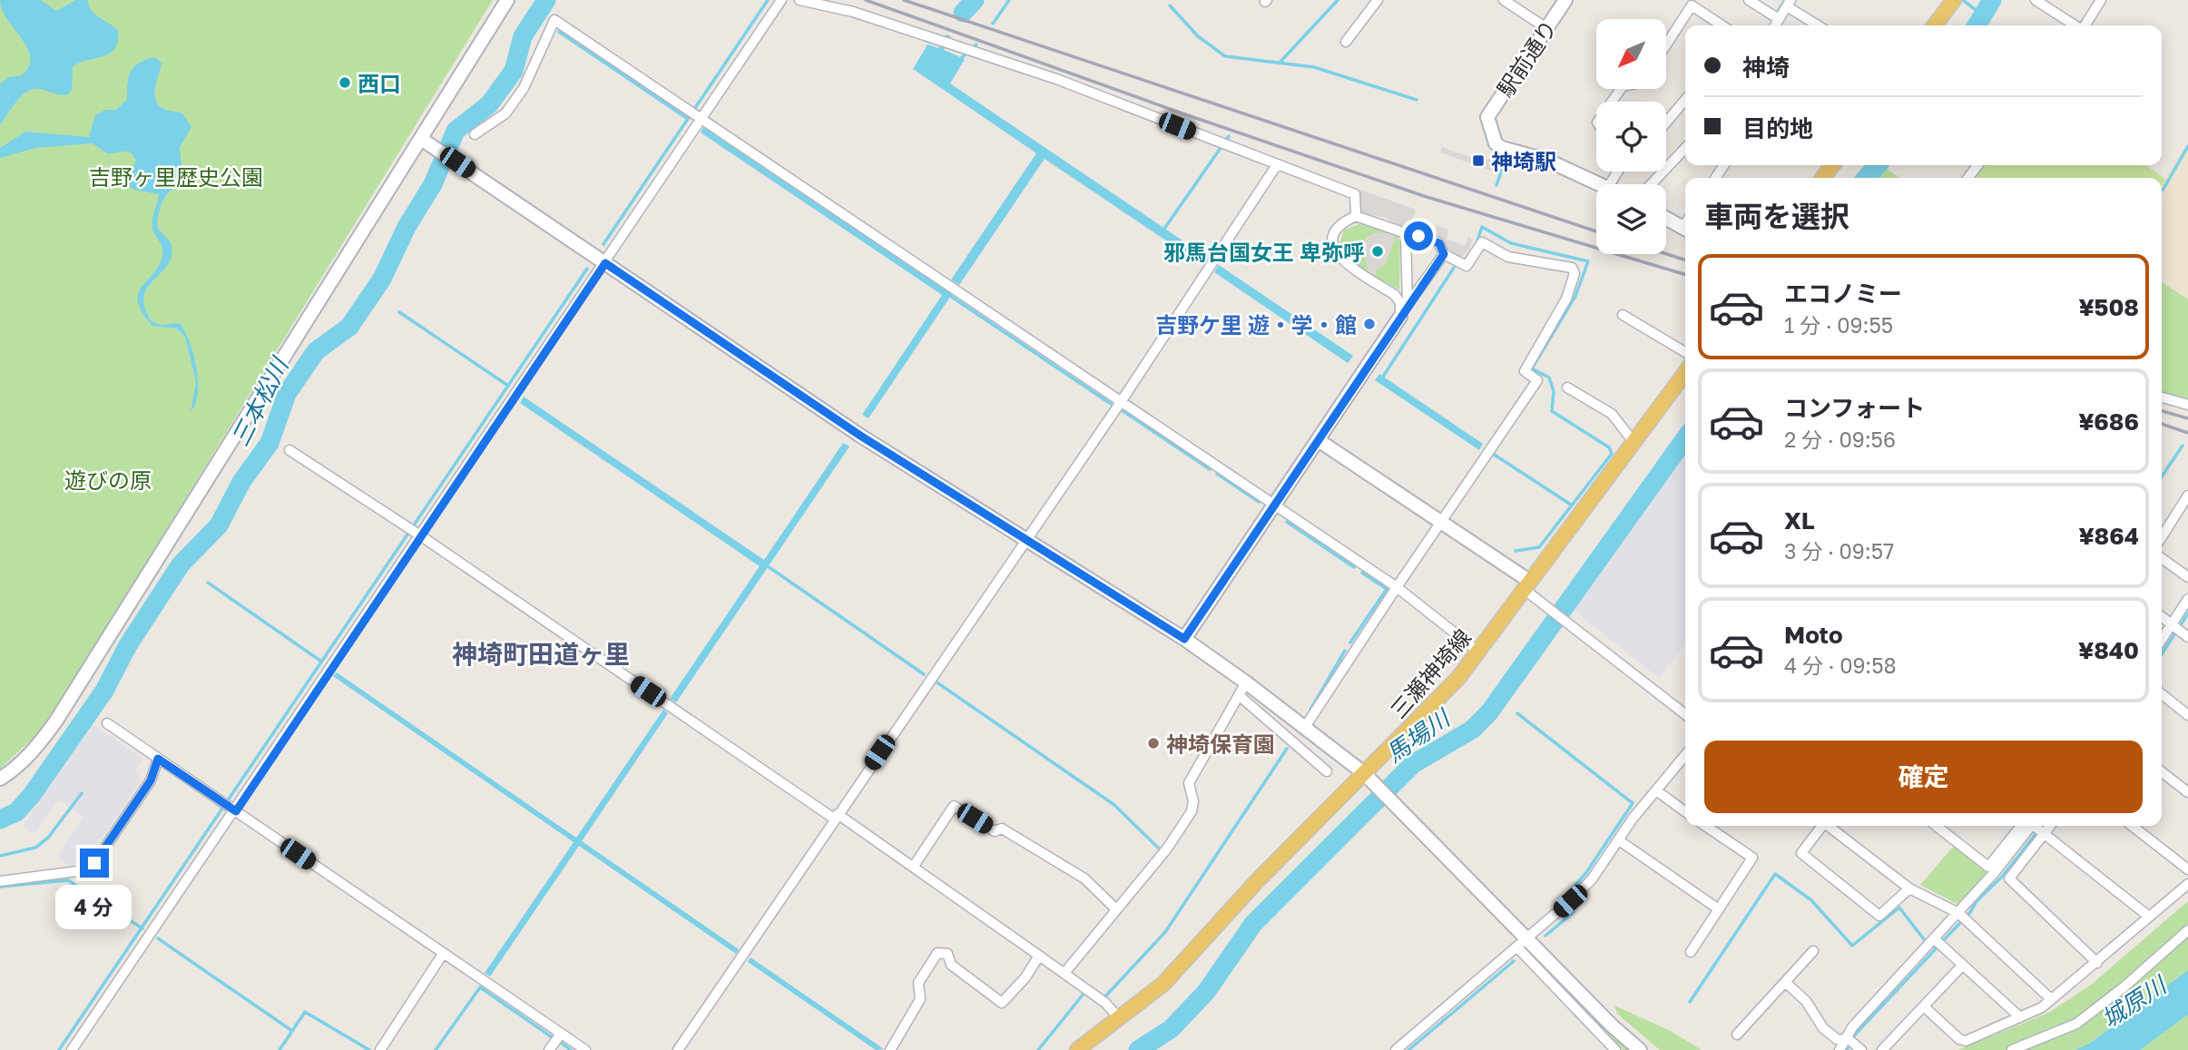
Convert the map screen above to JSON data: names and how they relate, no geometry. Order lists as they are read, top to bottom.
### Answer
{
  "streets": {
    "main road": ["三瀬神埼線"],
    "street": ["駅前通り"]
  },
  "districts": ["神埼町田道ヶ里"],
  "water": ["三本松川", "馬場川", "城原川"],
  "parks": ["吉野ヶ里歴史公園", "遊びの原"],
  "places": {
    "other": [
      "西口",
      "邪馬台国女王 卑弥呼",
      "吉野ケ里 遊・学・館",
      "神埼保育園"
    ],
    "transit": ["神埼駅"]
  },
  "north": "bottom left",
  "page": {
    "banner": ["神埼", "目的地"],
    "heading": "車両を選択",
    "list": [
      {
        "name": "エコノミー",
        "note": "1 分 · 09:55",
        "value": "¥508"
      },
      {
        "name": "コンフォート",
        "note": "2 分 · 09:56",
        "value": "¥686"
      },
      {
        "name": "XL",
        "note": "3 分 · 09:57",
        "value": "¥864"
      },
      {
        "name": "Moto",
        "note": "4 分 · 09:58",
        "value": "¥840"
      }
    ],
    "buttons": "確定",
    "bubble": "4 分"
  }
}
